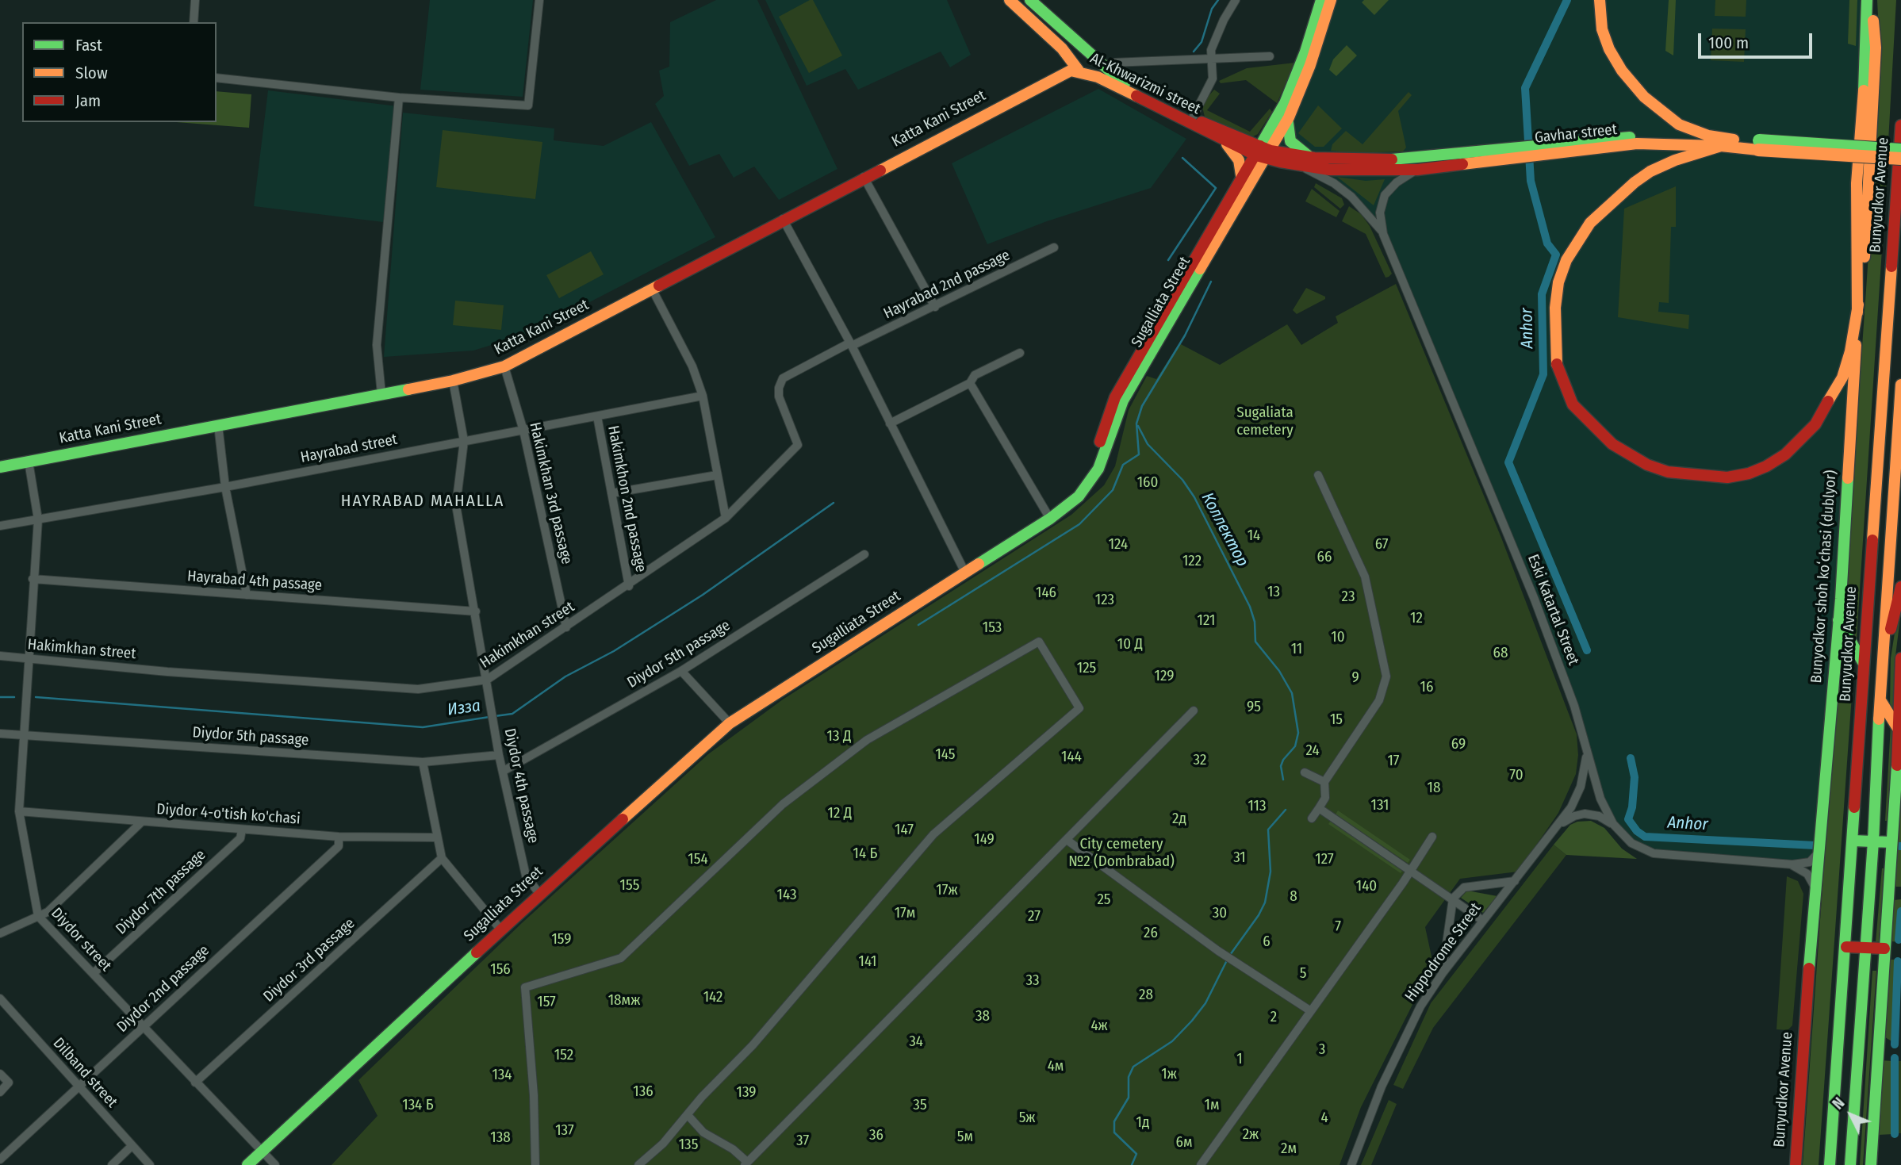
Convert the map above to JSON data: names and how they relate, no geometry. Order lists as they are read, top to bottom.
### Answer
{
  "streets": {
    "main road": [
      "Al-Khwarizmi street",
      "Katta Kani Street",
      "Gavhar street",
      "Bunyudkor Avenue",
      "Sugalliata Street",
      "Bunyodkor shoh koʻchasi (dublyor)"
    ],
    "street": [
      "Hayrаbаd 2nd passage",
      "Hayrabad street",
      "Hakimkhаn 3rd passage",
      "Hakimkhon 2nd passage",
      "Hayrabad 4th passage",
      "Eski Katartal Street",
      "Hakimkhаn street",
      "Diydor 5th passage",
      "Diydor 4th passage",
      "Diydor 4-o'tish ko'chasi",
      "Diydor 7th passage",
      "Diydor street",
      "Hippodrome Street",
      "Diydor 3rd passage",
      "Diydor 2nd passage",
      "Dilband street"
    ]
  },
  "crossings": [
    ["Al-Khwarizmi street", "Katta Kani Street"],
    ["Al-Khwarizmi street", "Gavhar street"],
    ["Al-Khwarizmi street", "Sugalliata Street"],
    ["Katta Kani Street", "Hakimkhаn 3rd passage"],
    ["Katta Kani Street", "Diydor 4th passage"],
    ["Katta Kani Street", "Diydor street"],
    ["Gavhar street", "Sugalliata Street"],
    ["Gavhar street", "Eski Katartal Street"],
    ["Bunyudkor Avenue", "Bunyodkor shoh koʻchasi (dublyor)"],
    ["Hayrаbаd 2nd passage", "Hakimkhаn street"],
    ["Sugalliata Street", "Diydor 4th passage"],
    ["Sugalliata Street", "Diydor street"],
    ["Hayrabad street", "Hakimkhаn 3rd passage"],
    ["Hayrabad street", "Hakimkhon 2nd passage"],
    ["Hayrabad street", "Diydor 4th passage"],
    ["Hayrabad street", "Diydor street"],
    ["Hakimkhаn 3rd passage", "Hakimkhаn street"],
    ["Hakimkhon 2nd passage", "Hakimkhаn street"],
    ["Hayrabad 4th passage", "Diydor 4th passage"],
    ["Hayrabad 4th passage", "Diydor street"],
    ["Eski Katartal Street", "Hippodrome Street"],
    ["Hakimkhаn street", "Diydor 4th passage"],
    ["Hakimkhаn street", "Diydor street"],
    ["Diydor 5th passage", "Diydor 4th passage"],
    ["Diydor 5th passage", "Diydor street"],
    ["Diydor 4-o'tish ko'chasi", "Diydor 7th passage"],
    ["Diydor 4-o'tish ko'chasi", "Diydor street"],
    ["Diydor 4-o'tish ko'chasi", "Diydor 2nd passage"],
    ["Diydor 7th passage", "Diydor street"],
    ["Diydor street", "Diydor 3rd passage"],
    ["Diydor street", "Diydor 2nd passage"],
    ["Diydor 2nd passage", "Dilband street"]
  ],
  "districts": ["HAYRABAD MAHALLA"],
  "water": ["Anhor", "Коллектор", "Изза"],
  "parks": [
    "Sugaliata cemetery",
    "160",
    "14",
    "124",
    "67",
    "66",
    "122",
    "13",
    "146",
    "23",
    "123",
    "12",
    "121",
    "153",
    "10",
    "10 Д",
    "11",
    "68",
    "125",
    "129",
    "9",
    "16",
    "95",
    "15",
    "13 Д",
    "69",
    "24",
    "145",
    "144",
    "32",
    "17",
    "70",
    "18",
    "131",
    "113",
    "12 Д",
    "2д",
    "147",
    "149",
    "City cemetery №2 (Dombrabad)",
    "14 Б",
    "31",
    "154",
    "127",
    "155",
    "140",
    "17ж",
    "143",
    "8",
    "25",
    "17м",
    "30",
    "27",
    "7",
    "26",
    "159",
    "6",
    "141",
    "156",
    "5",
    "33",
    "28",
    "142",
    "18мж",
    "157",
    "38",
    "2",
    "4ж",
    "34",
    "3",
    "152",
    "1",
    "4м",
    "1ж",
    "134",
    "136",
    "139",
    "134 Б",
    "35",
    "1м",
    "5ж",
    "4",
    "1д",
    "137",
    "2ж",
    "36",
    "5м",
    "138",
    "37",
    "6м",
    "135",
    "2м"
  ],
  "legend": ["Fast", "Slow", "Jam"],
  "scale_bar": "100 m",
  "north": "top left"
}
